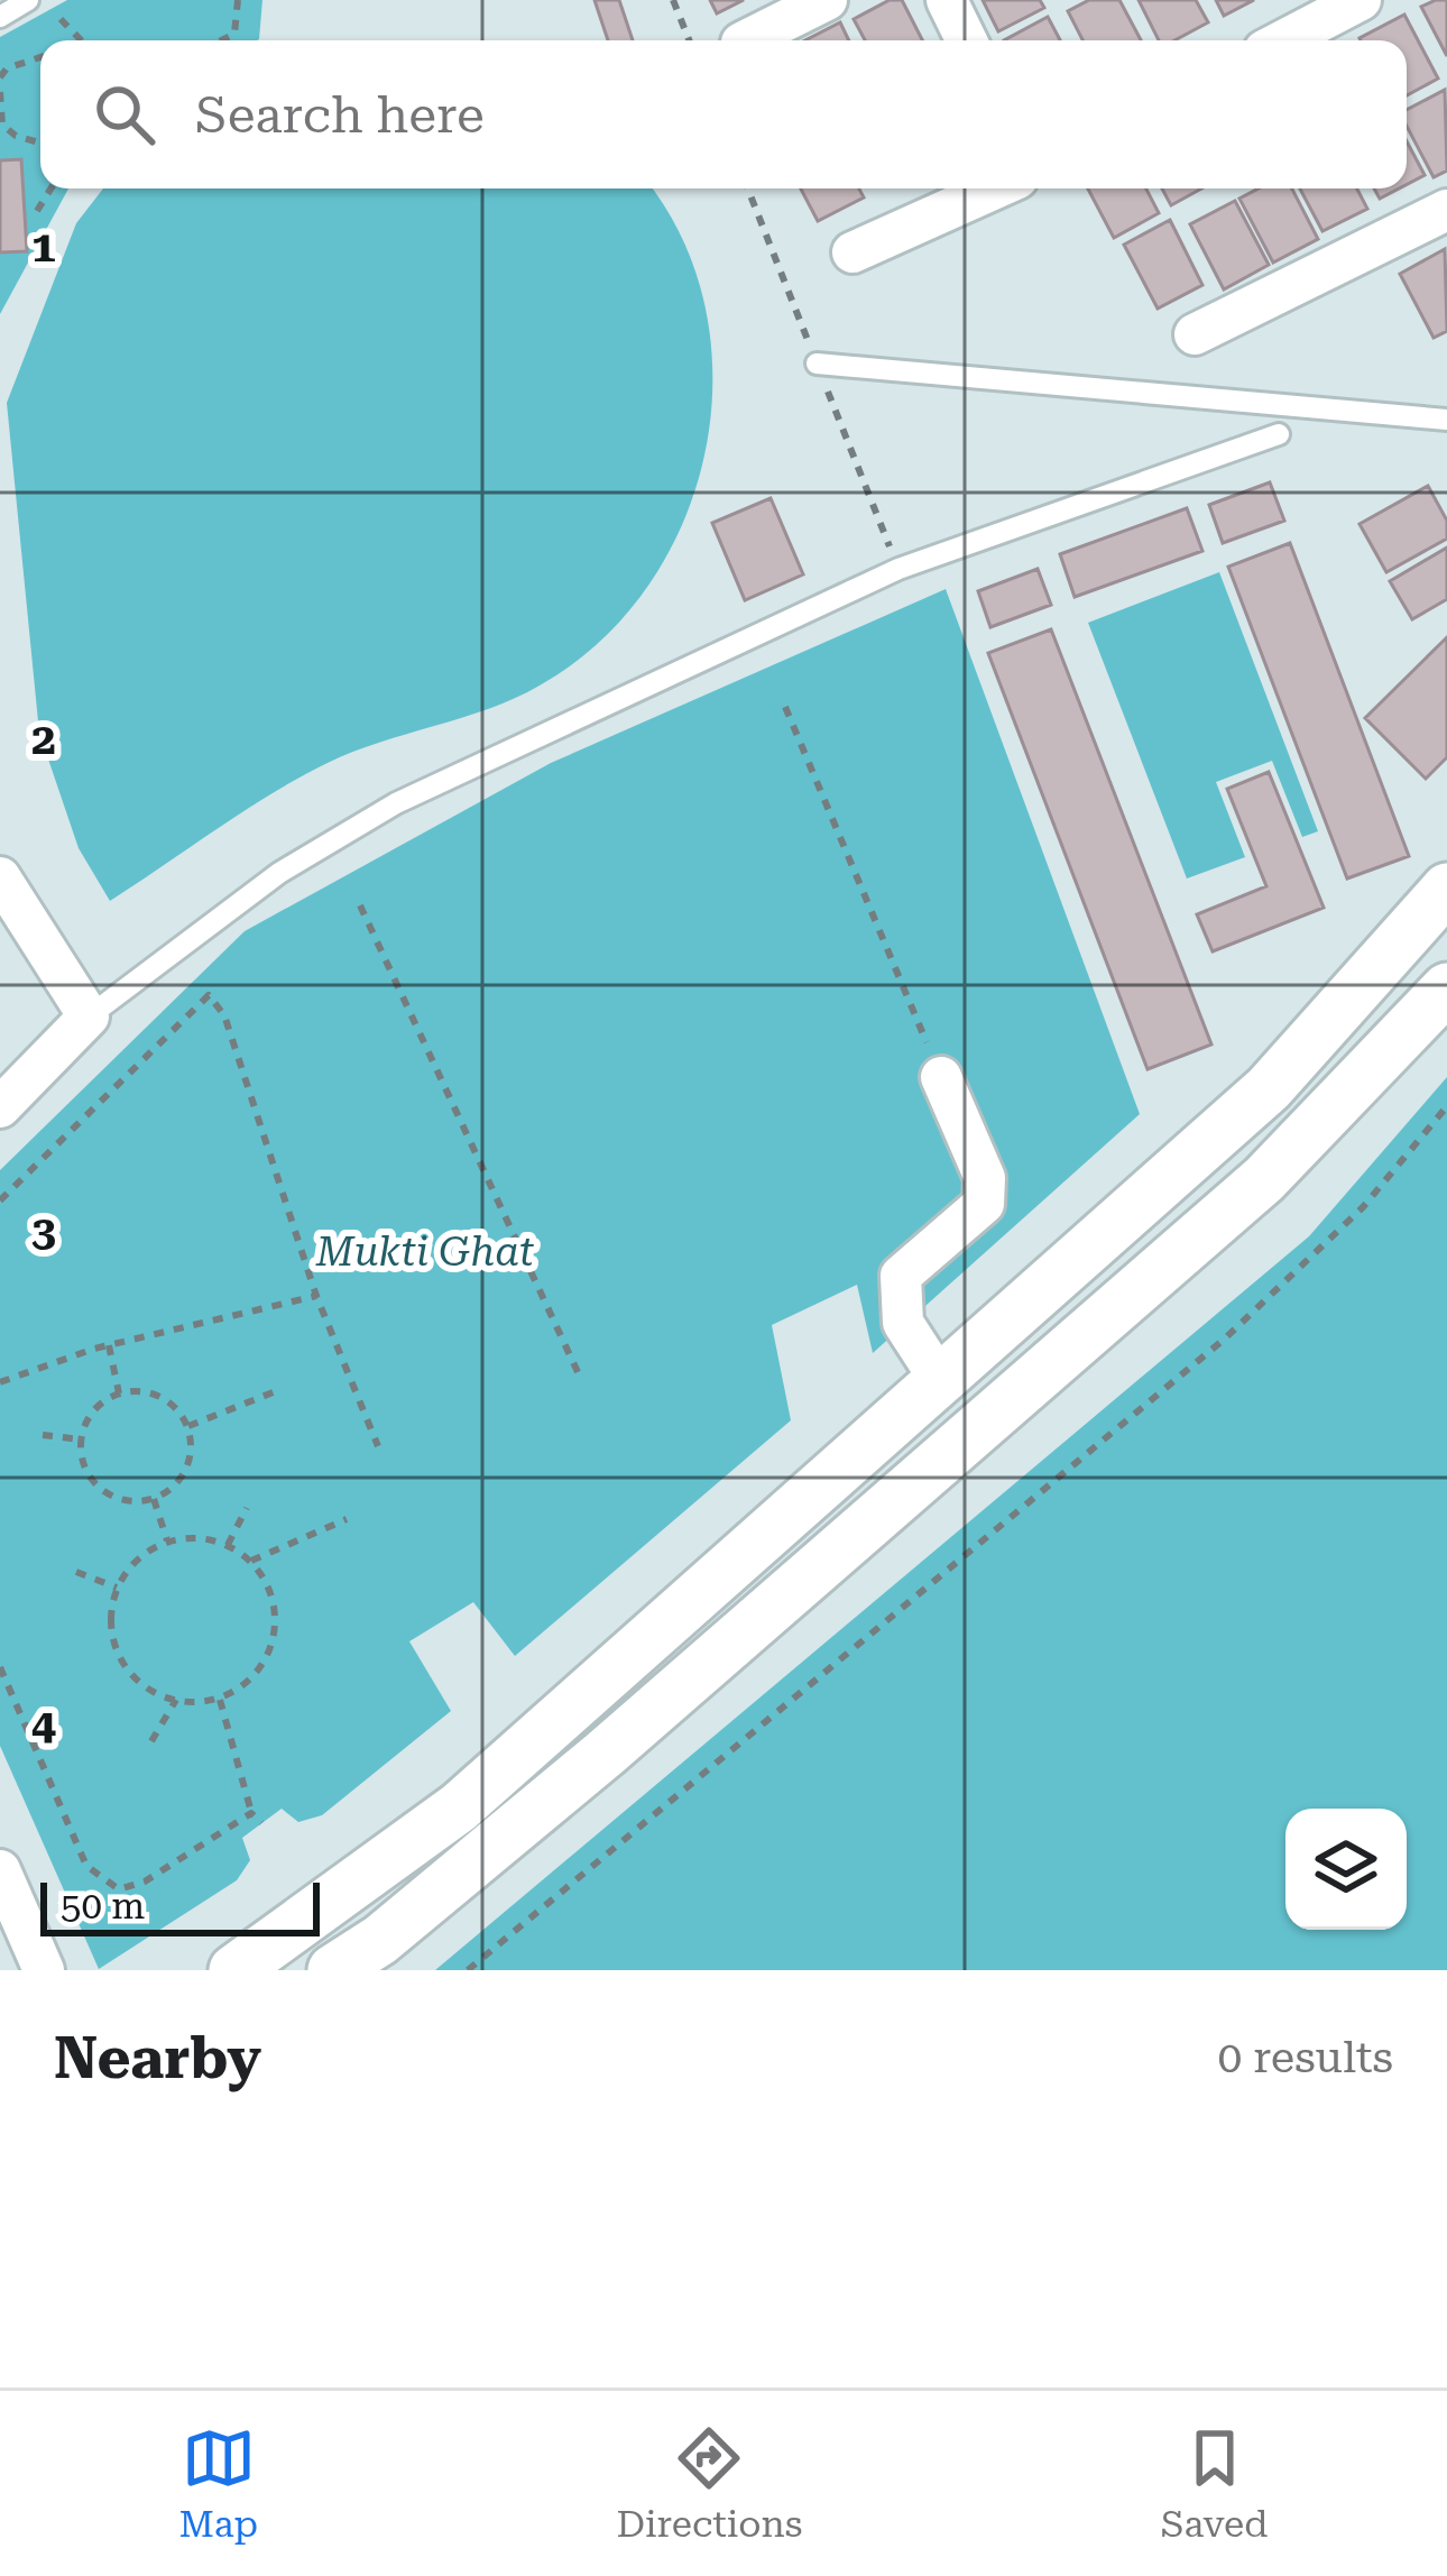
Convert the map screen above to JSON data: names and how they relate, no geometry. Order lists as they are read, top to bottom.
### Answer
{
  "parks": ["Mukti Ghat"],
  "scale_bar": "50 m",
  "page": {
    "search": "Search here",
    "scale": "50 m",
    "heading": ["Nearby", "0 results"],
    "nav": ["Map", "Directions", "Saved"]
  },
  "grid": {
    "rows": [
      "1",
      "2",
      "3",
      "4"
    ]
  }
}
